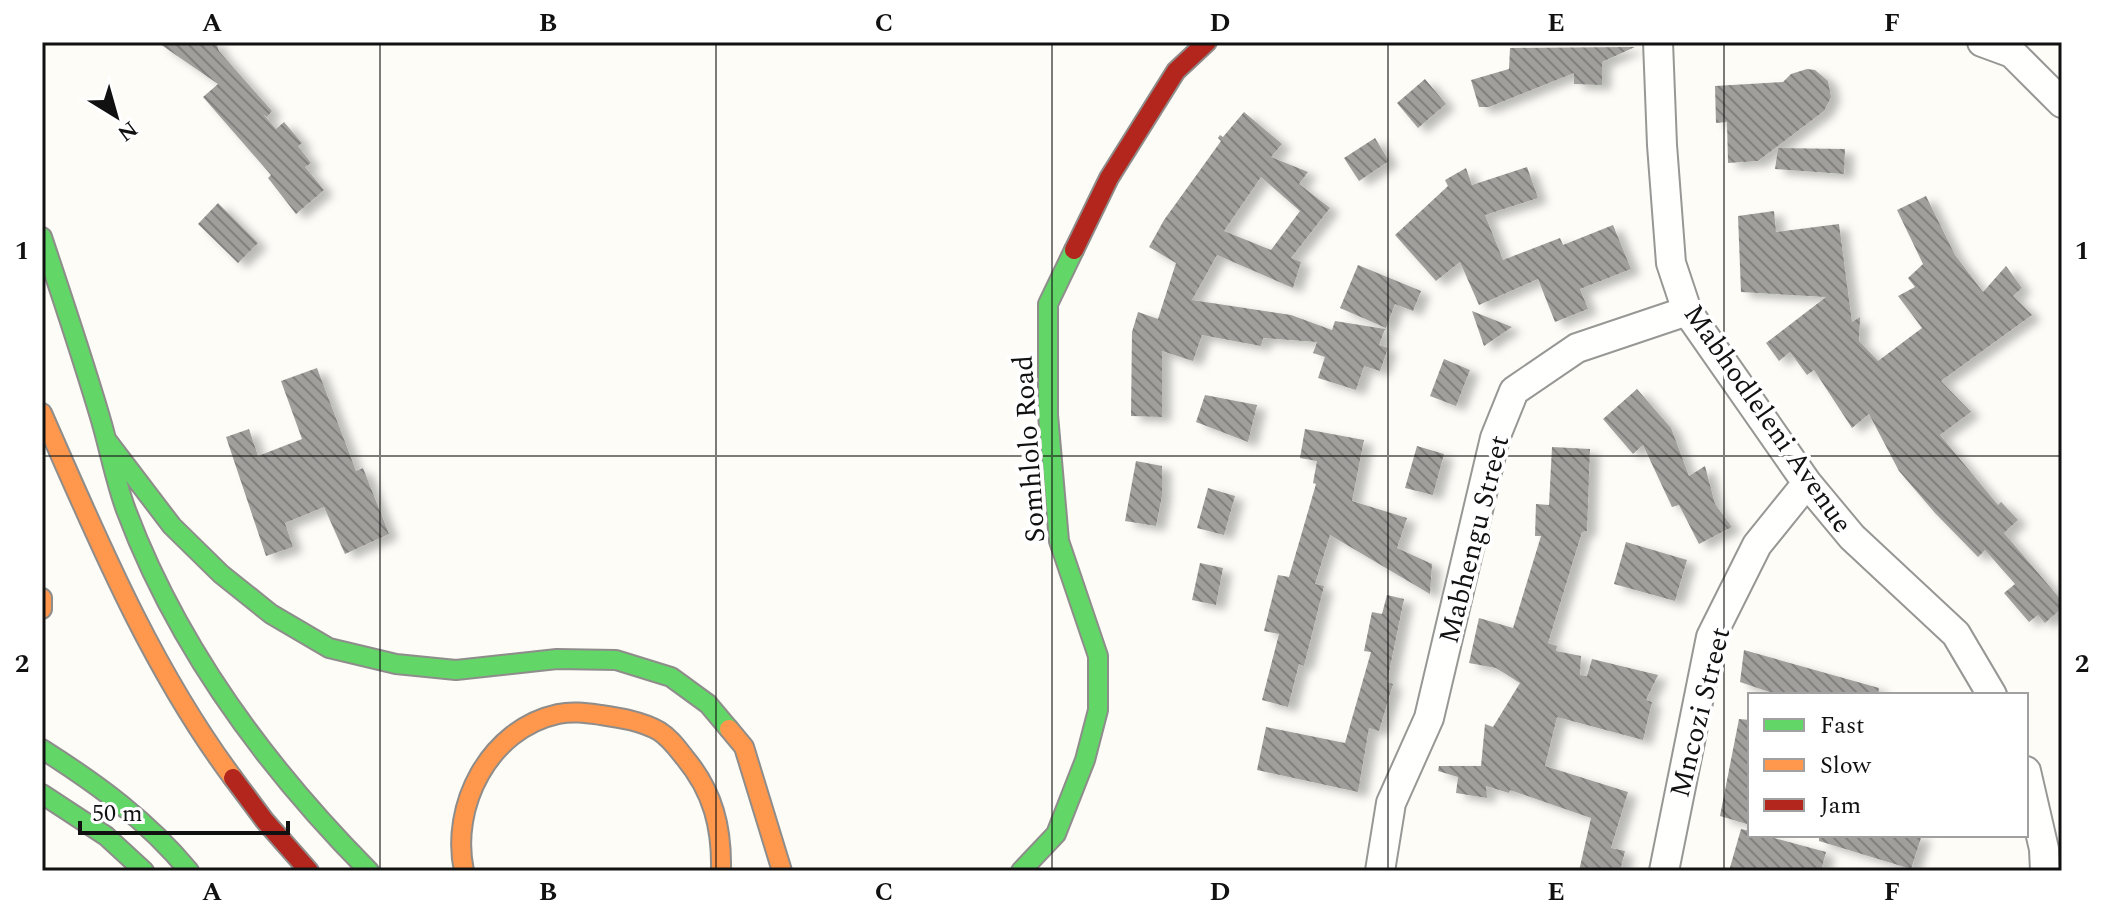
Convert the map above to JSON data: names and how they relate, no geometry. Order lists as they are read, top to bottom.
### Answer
{
  "streets": {
    "main road": ["Somhlolo Road"],
    "street": ["Mabhodleleni Avenue", "Mabhengu Street", "Mncozi Street"]
  },
  "crossings": [
    ["Mabhodleleni Avenue", "Mabhengu Street"],
    ["Mabhodleleni Avenue", "Mncozi Street"]
  ],
  "legend": ["Fast", "Slow", "Jam"],
  "scale_bar": "50 m",
  "north": "bottom right",
  "grid": {
    "columns": [
      "A",
      "B",
      "C",
      "D",
      "E",
      "F"
    ],
    "rows": ["1", "2"]
  }
}
